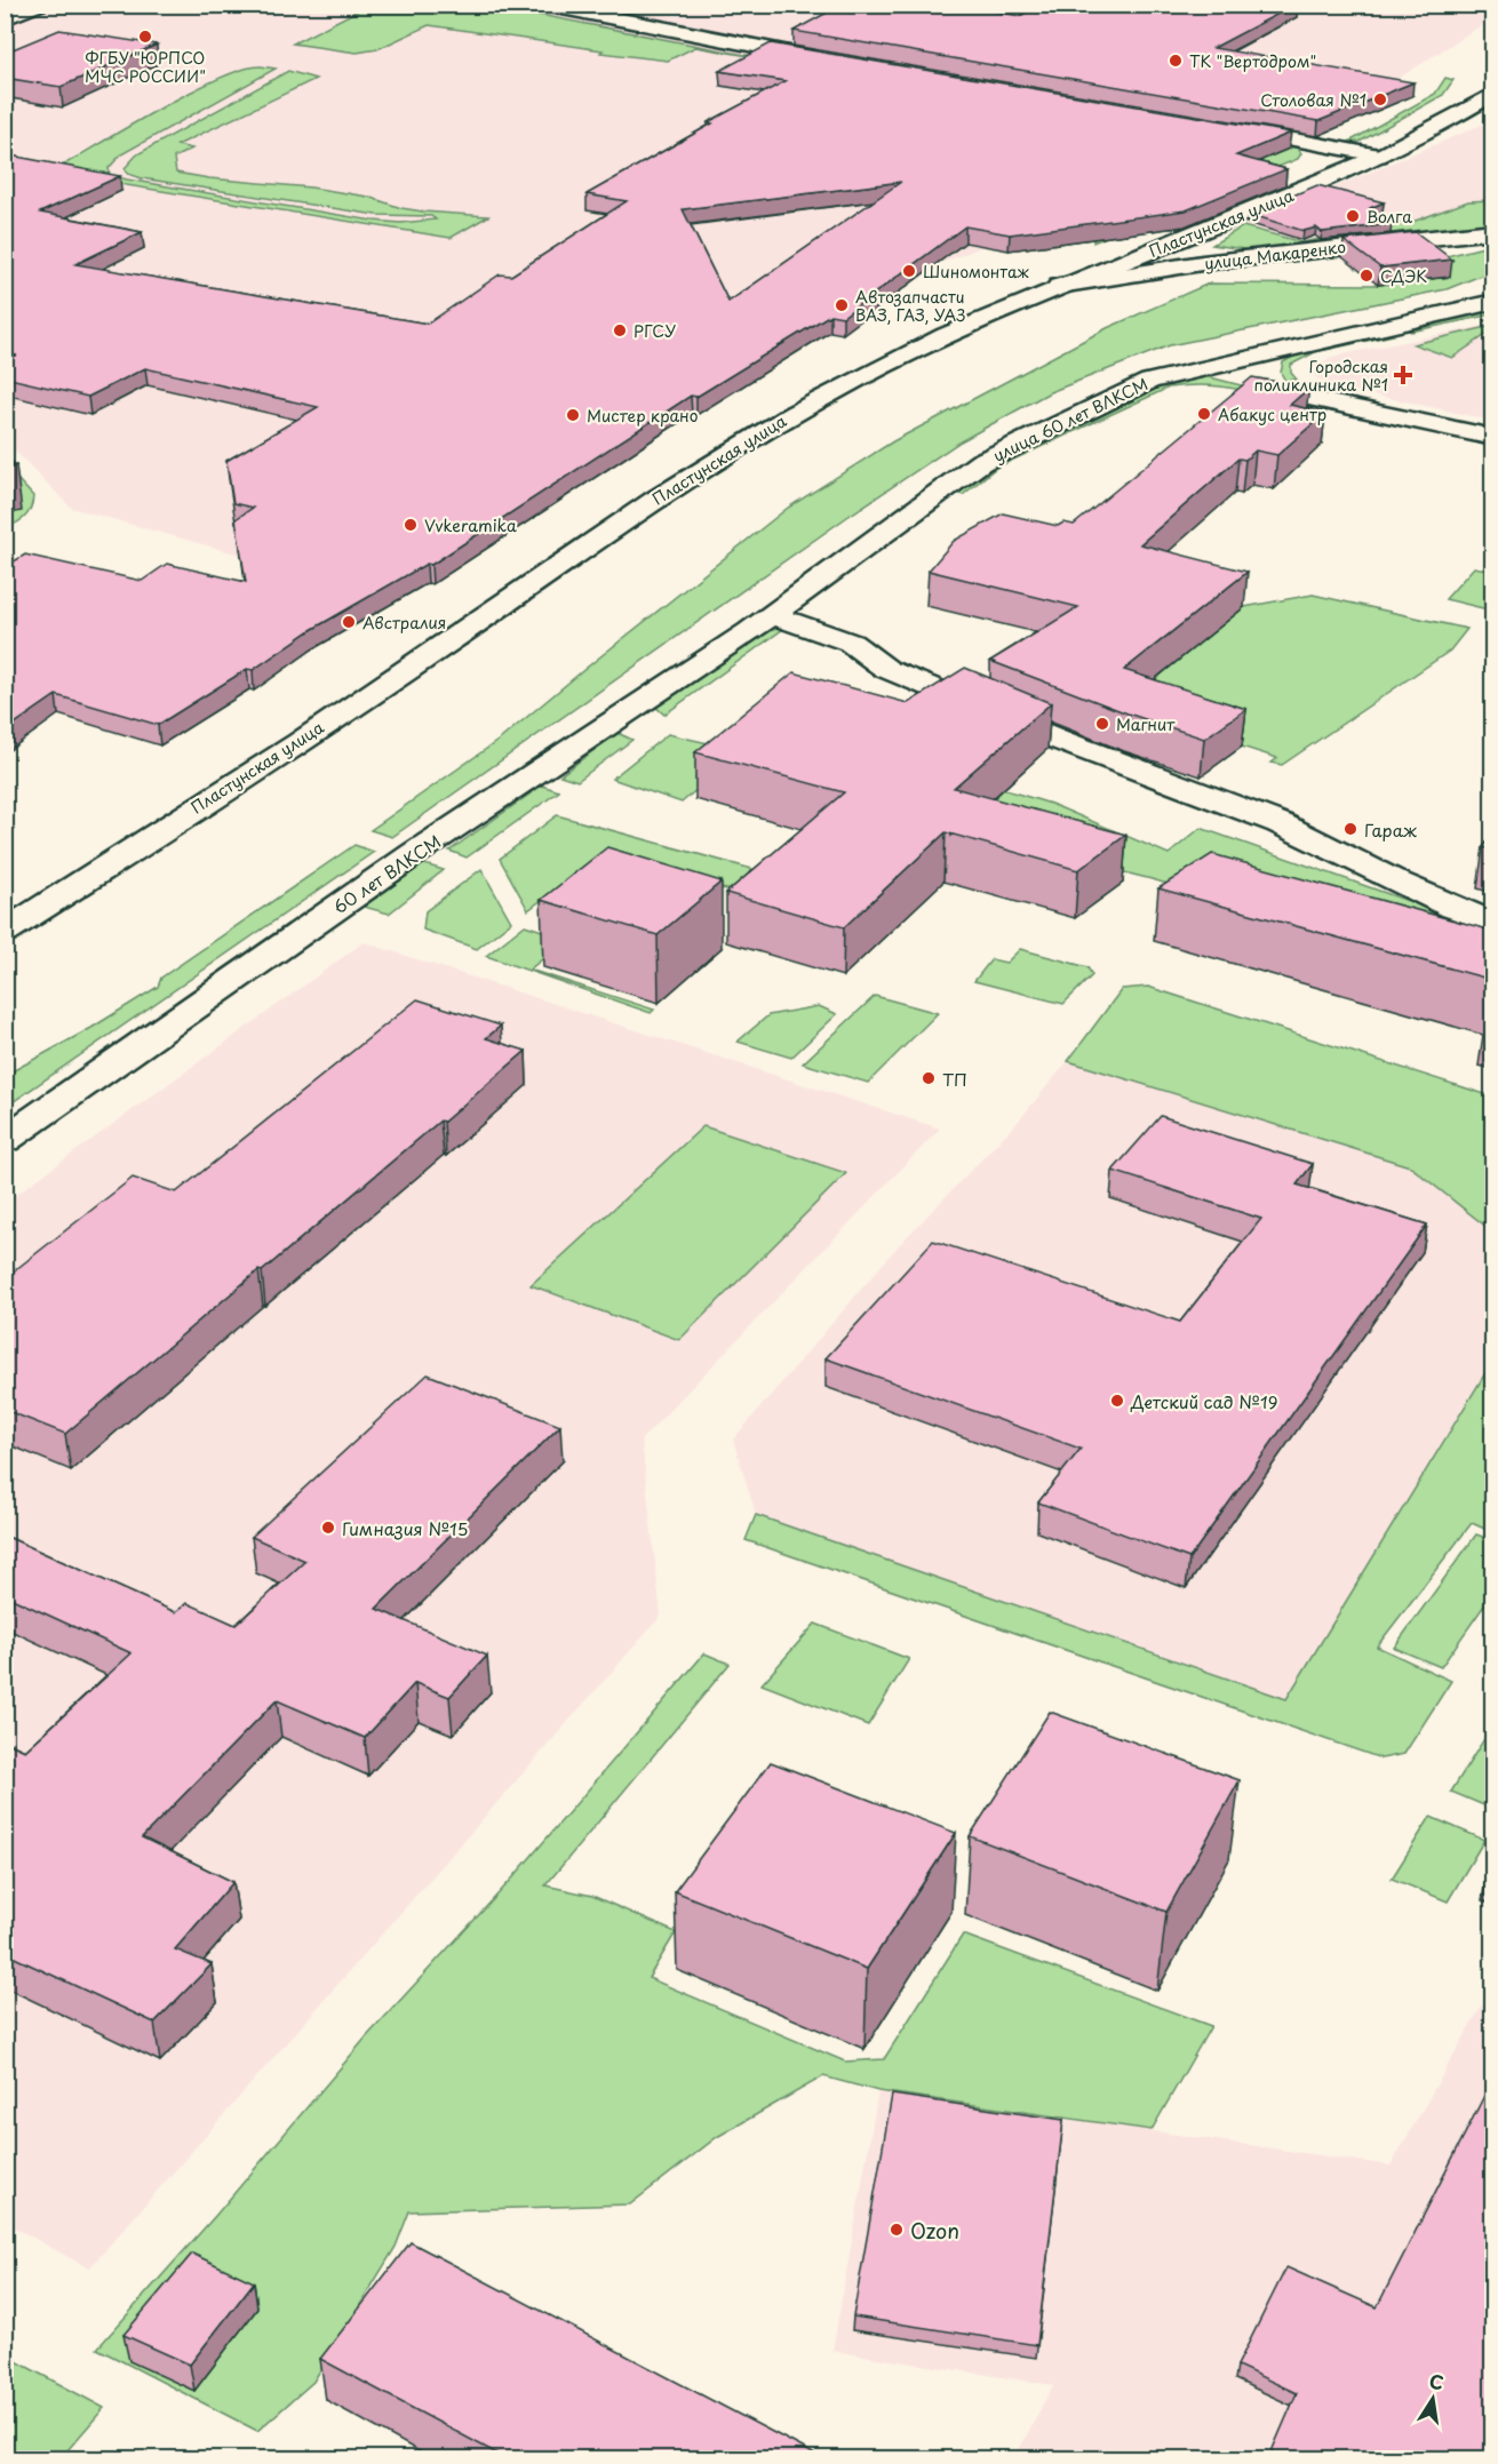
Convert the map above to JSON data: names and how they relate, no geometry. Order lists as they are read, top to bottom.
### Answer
{
  "streets": {
    "street": [
      "Пластунская улица",
      "улица Макаренко",
      "улица 60 лет ВЛКСМ",
      "60 лет ВЛКСМ"
    ]
  },
  "crossings": [
    ["Пластунская улица", "улица Макаренко"],
    ["улица 60 лет ВЛКСМ", "60 лет ВЛКСМ"]
  ],
  "places": {
    "other": [
      "ФГБУ \"ЮРПСО МЧС РОССИИ\"",
      "ТК \"Вертодром\"",
      "Столовая №1",
      "Волга",
      "Шиномонтаж",
      "СДЭК",
      "Автозапчасти ВАЗ, ГАЗ, УАЗ",
      "РГСУ",
      "Абакус центр",
      "Мистер крано",
      "Vvkeramika",
      "Австралия",
      "Магнит",
      "Гараж",
      "ТП",
      "Детский сад №19",
      "Гимназия №15",
      "Ozon"
    ],
    "health": ["Городская поликлиника №1"]
  },
  "north": "top"
}
